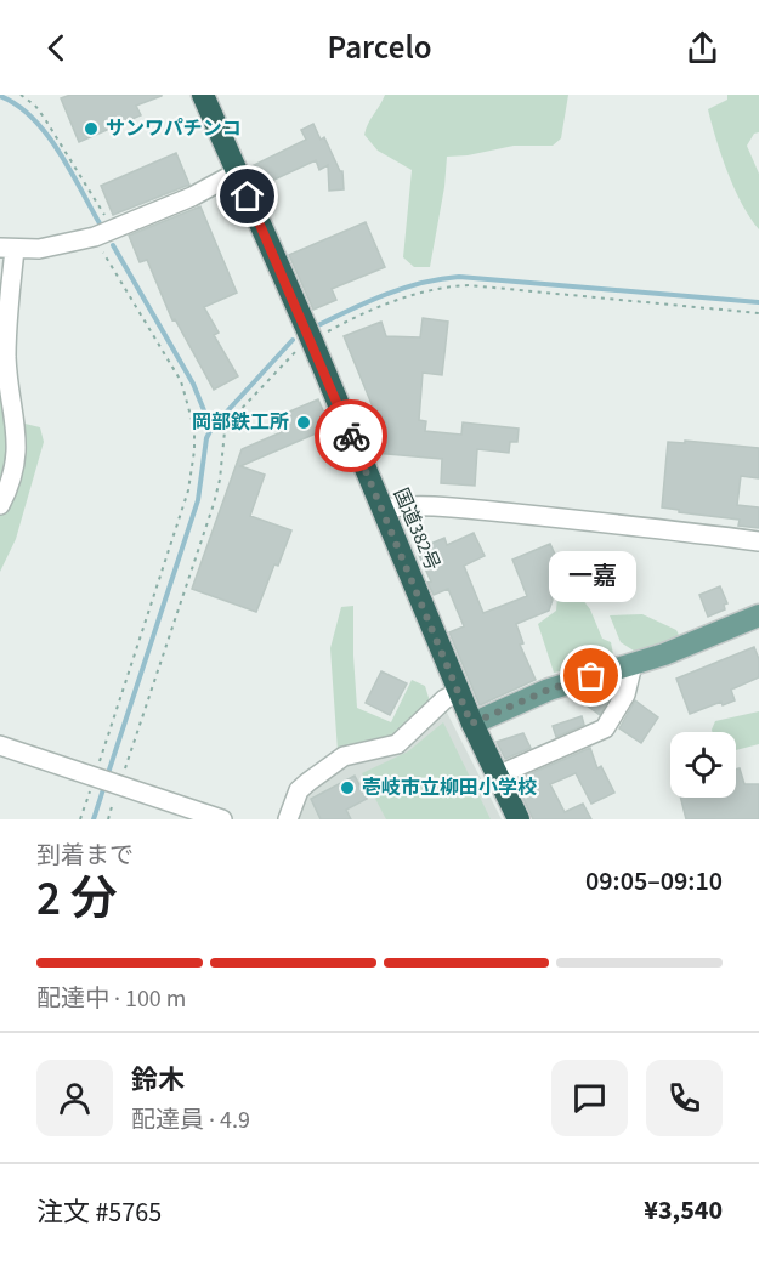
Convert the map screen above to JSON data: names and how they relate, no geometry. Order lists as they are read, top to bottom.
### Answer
{
  "streets": {
    "highway": ["国道382号"]
  },
  "places": [
    "サンワパチンコ",
    "岡部鉄工所",
    "一嘉",
    "壱岐市立柳田小学校"
  ],
  "page": {
    "header": "Parcelo",
    "bubble": "一嘉",
    "heading": ["2 分", "到着まで", "09:05–09:10"],
    "panel": [
      "鈴木",
      "配達員 · 4.9",
      "注文 #5765",
      "¥3,540"
    ],
    "bar": "配達中 · 100 m"
  }
}
